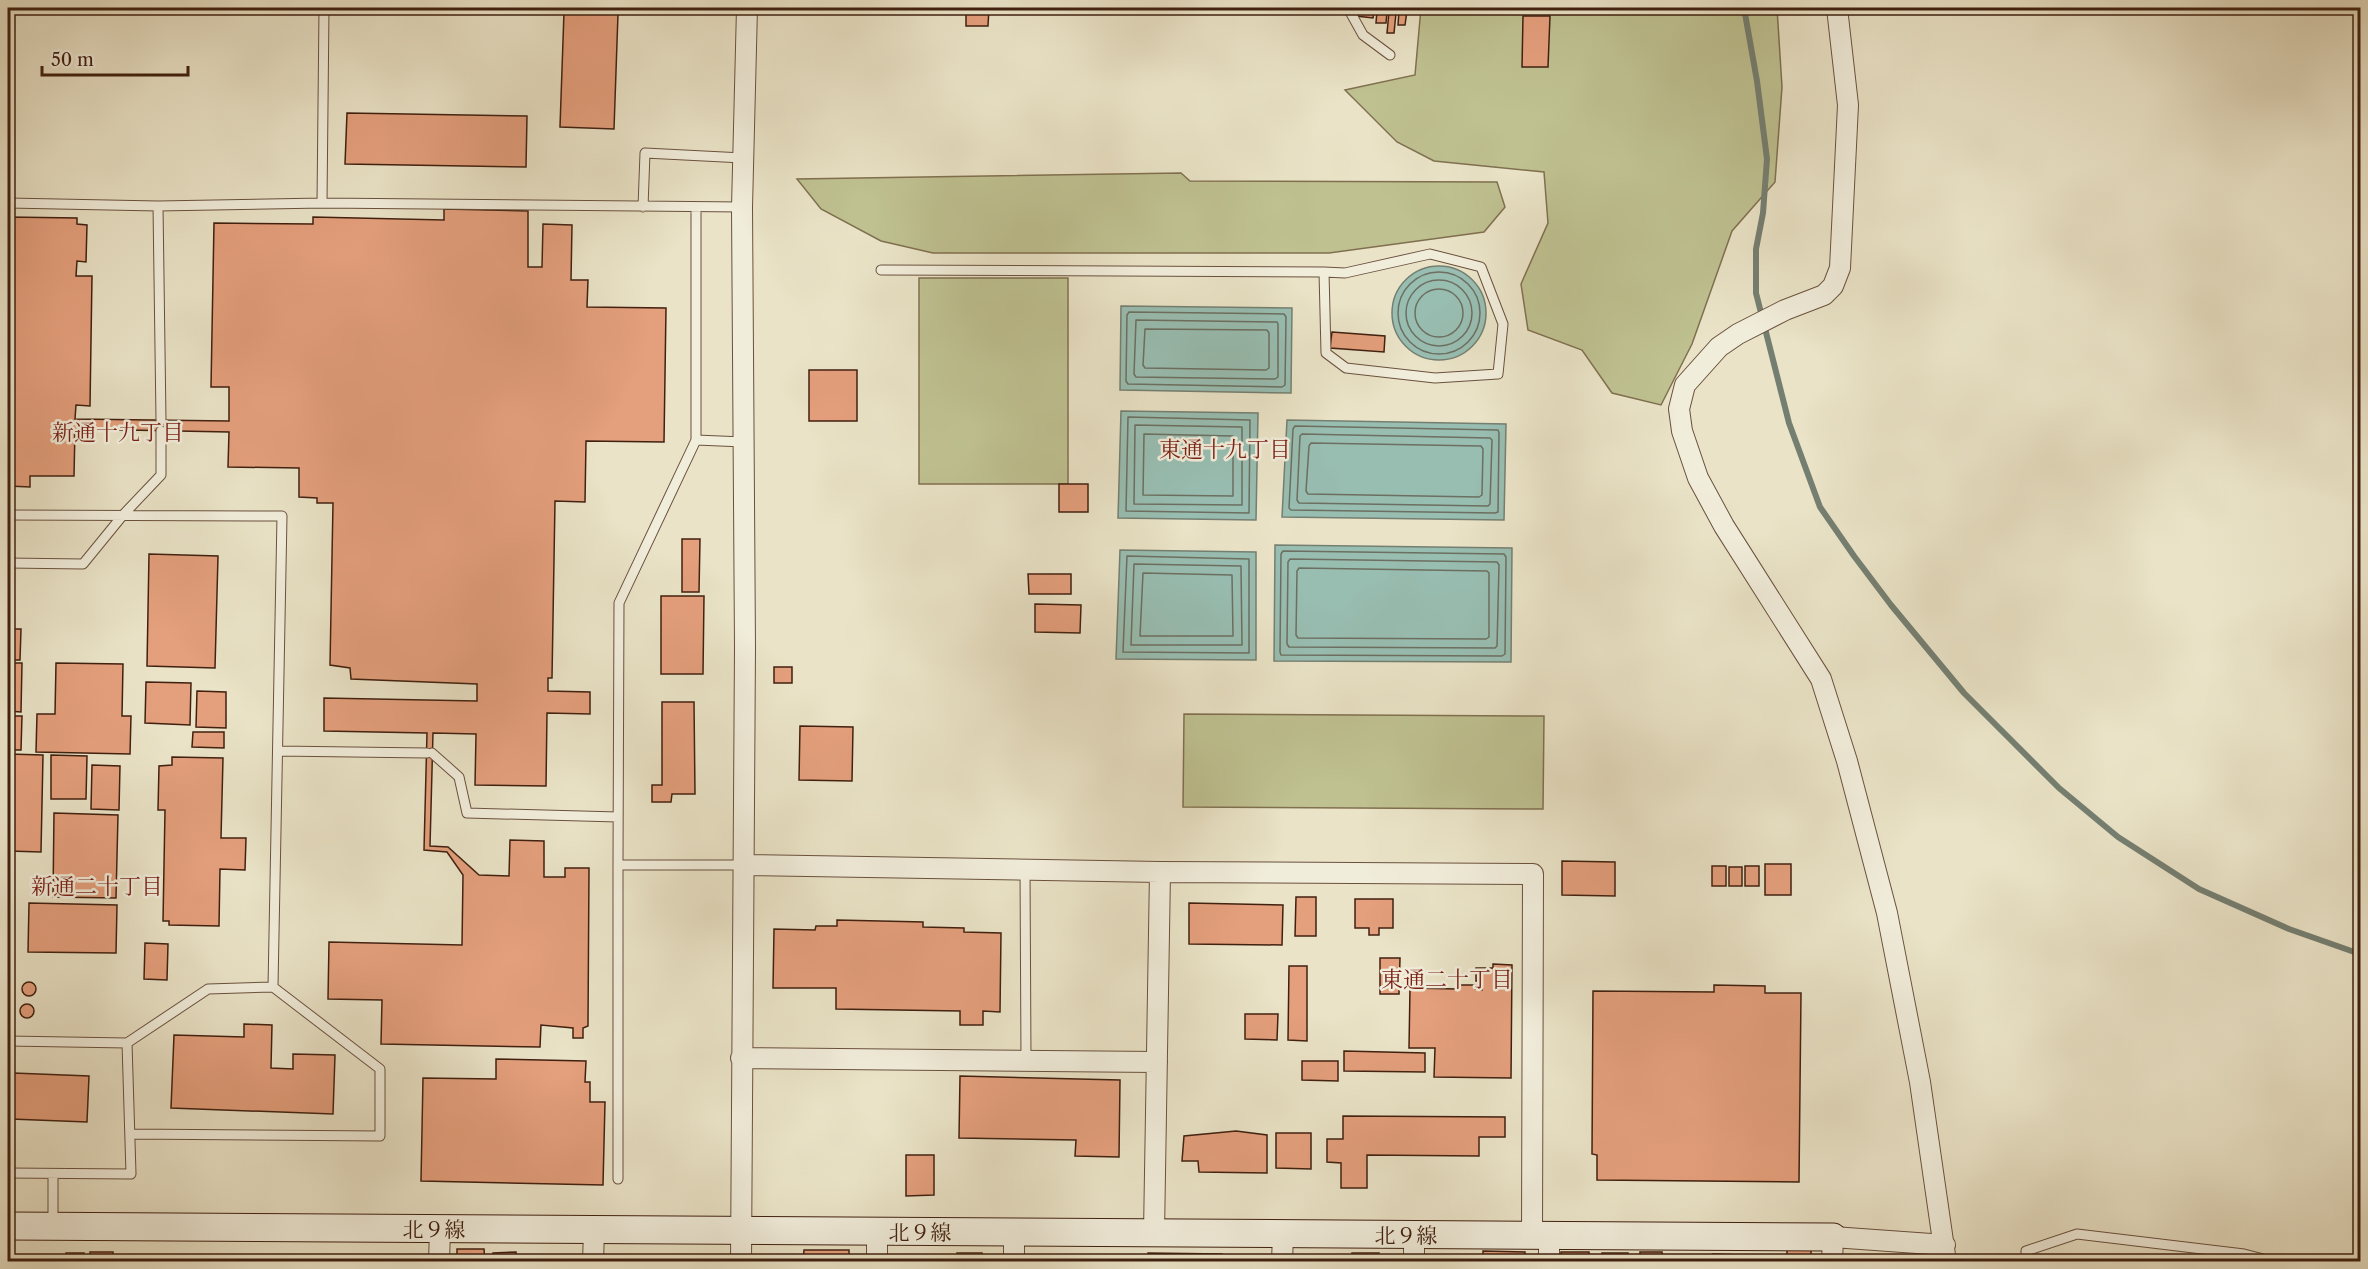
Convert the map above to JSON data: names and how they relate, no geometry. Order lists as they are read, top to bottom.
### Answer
{
  "streets": {
    "street": ["北９線"]
  },
  "districts": [
    "新通十九丁目",
    "東通十九丁目",
    "新通二十丁目",
    "東通二十丁目"
  ],
  "scale_bar": "50 m"
}
